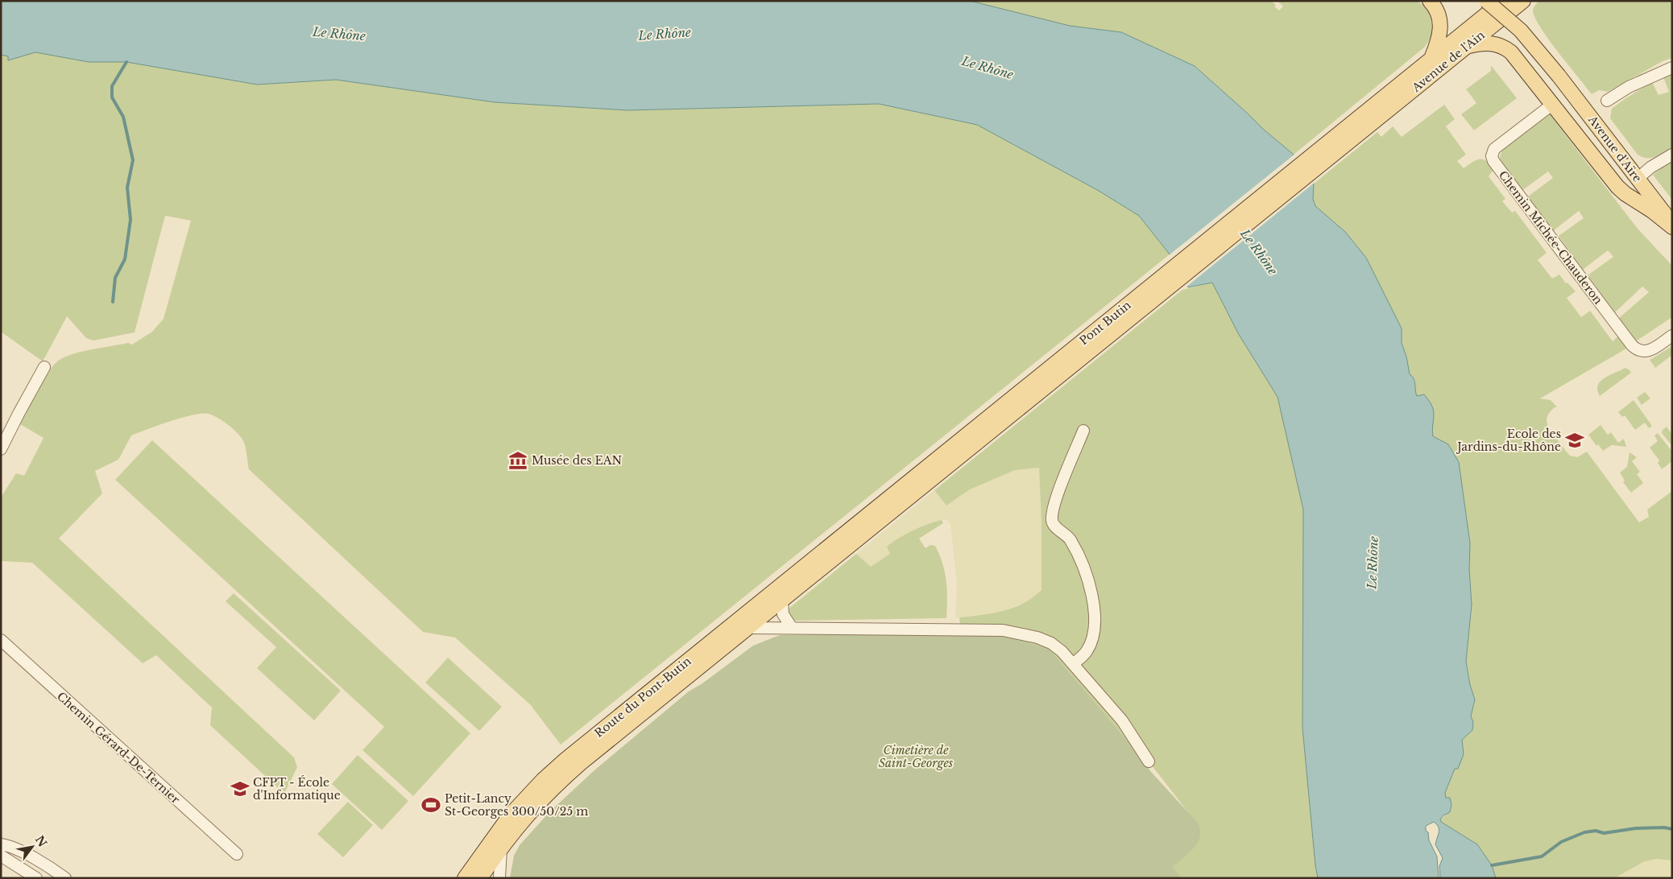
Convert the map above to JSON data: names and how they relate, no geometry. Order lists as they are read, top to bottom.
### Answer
{
  "streets": {
    "main road": [
      "Avenue de l'Ain",
      "Avenue d'Aïre",
      "Pont Butin",
      "Route du Pont-Butin"
    ],
    "street": ["Chemin Michée-Chauderon", "Chemin Gérard-De-Ternier"]
  },
  "crossings": [
    ["Avenue de l'Ain", "Avenue d'Aïre"],
    ["Avenue de l'Ain", "Pont Butin"],
    ["Pont Butin", "Route du Pont-Butin"]
  ],
  "water": ["Le Rhône"],
  "parks": ["Cimetière de Saint-Georges"],
  "places": {
    "school or university": ["Ecole des Jardins-du-Rhône", "CFPT - École d'Informatique"],
    "museum": ["Musée des EAN"],
    "sports": ["Petit-Lancy St-Georges 300/50/25 m"]
  },
  "north": "top right"
}
